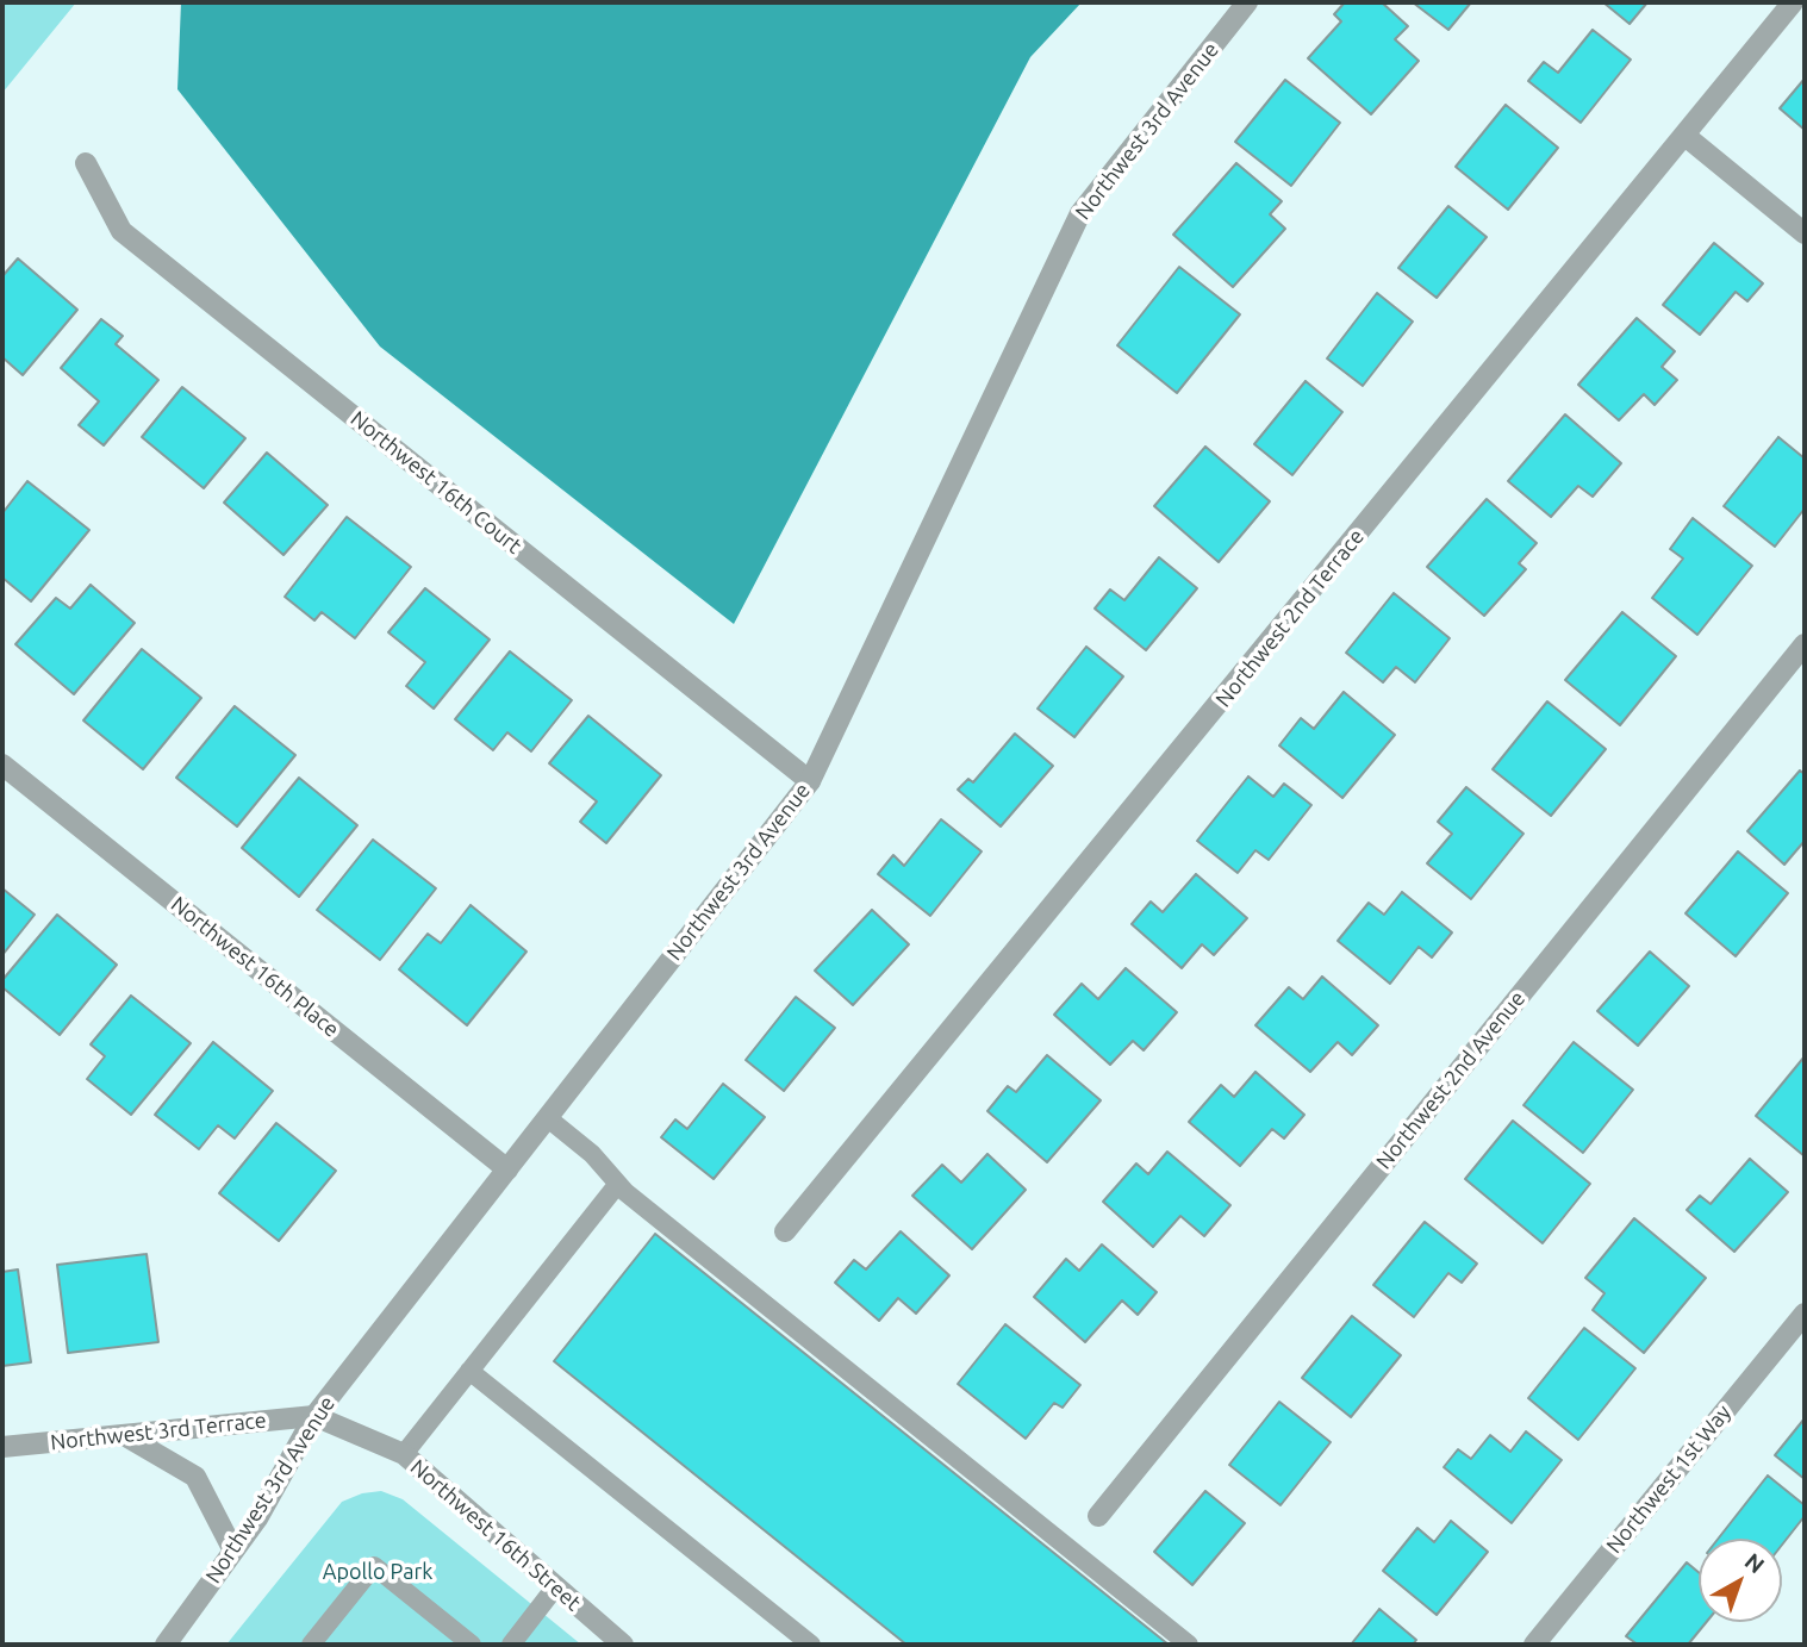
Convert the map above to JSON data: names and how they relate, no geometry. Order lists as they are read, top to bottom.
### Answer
{
  "streets": {
    "street": [
      "Northwest 3rd Avenue",
      "Northwest 16th Court",
      "Northwest 2nd Terrace",
      "Northwest 16th Place",
      "Northwest 2nd Avenue",
      "Northwest 3rd Terrace",
      "Northwest 1st Way",
      "Northwest 16th Street"
    ]
  },
  "crossings": [
    ["Northwest 3rd Avenue", "Northwest 16th Court"],
    ["Northwest 3rd Avenue", "Northwest 16th Place"],
    ["Northwest 3rd Avenue", "Northwest 3rd Terrace"],
    ["Northwest 3rd Avenue", "Northwest 16th Street"],
    ["Northwest 3rd Terrace", "Northwest 16th Street"]
  ],
  "parks": ["Apollo Park"],
  "north": "top right"
}
